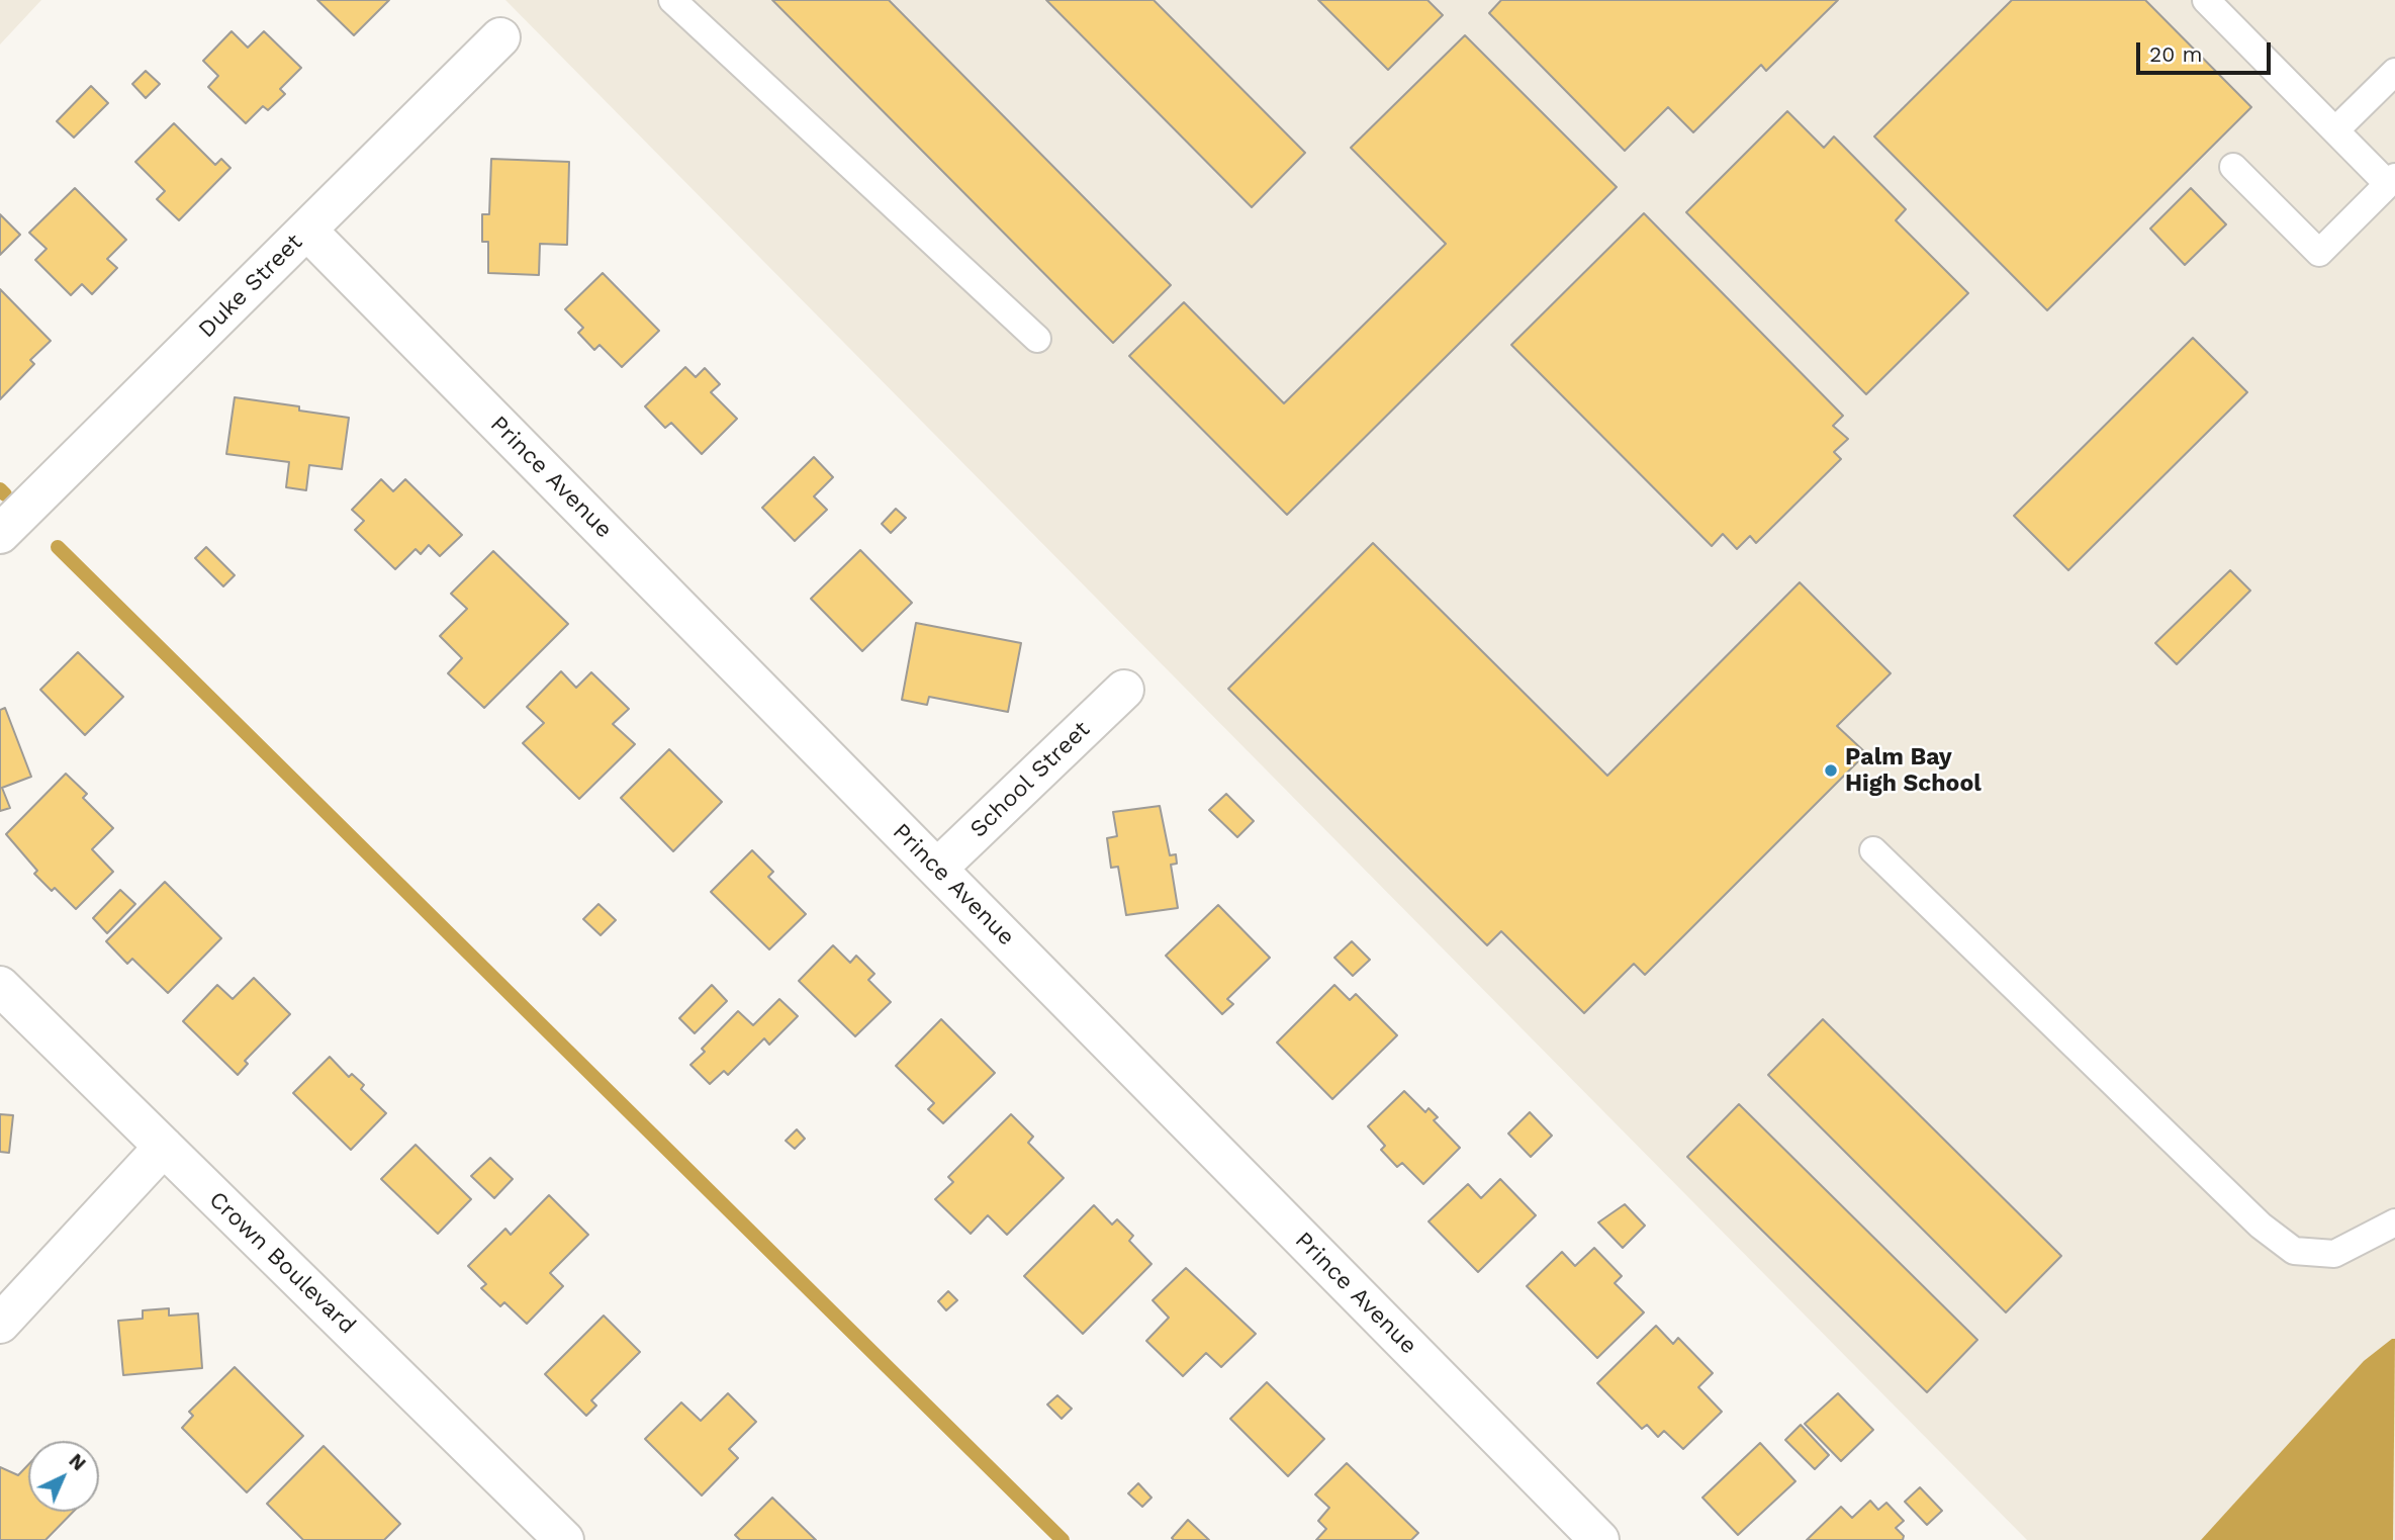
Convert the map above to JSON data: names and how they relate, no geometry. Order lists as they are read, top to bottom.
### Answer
{
  "streets": {
    "street": [
      "Duke Street",
      "Prince Avenue",
      "School Street",
      "Crown Boulevard"
    ]
  },
  "crossings": [
    ["Duke Street", "Prince Avenue"],
    ["Prince Avenue", "School Street"]
  ],
  "places": ["Palm Bay High School"],
  "scale_bar": "20 m",
  "north": "top right"
}
